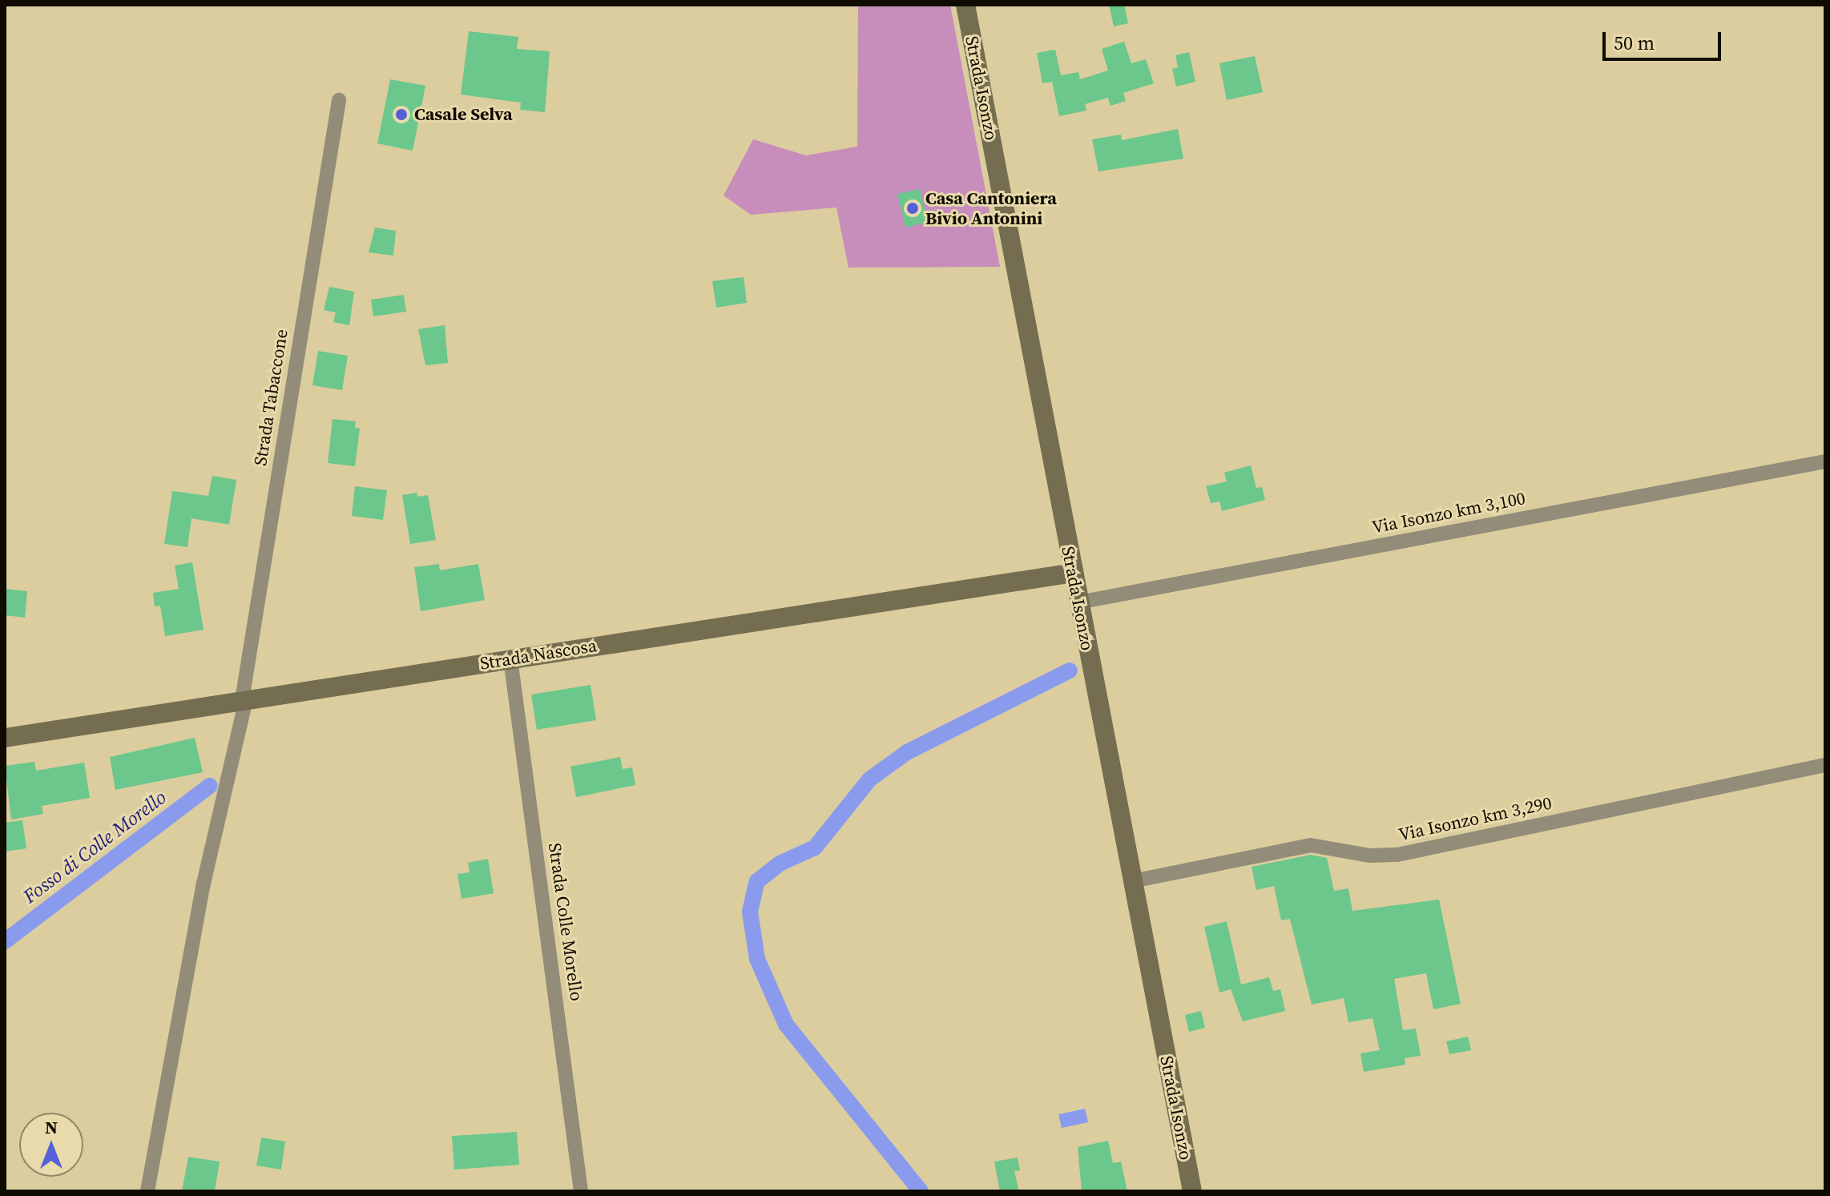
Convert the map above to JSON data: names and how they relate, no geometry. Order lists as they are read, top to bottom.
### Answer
{
  "streets": {
    "main road": ["Strada Isonzo", "Strada Nascosa"],
    "street": [
      "Strada Tabaccone",
      "Via Isonzo km 3,100",
      "Via Isonzo km 3,290",
      "Strada Colle Morello"
    ]
  },
  "crossings": [
    ["Strada Isonzo", "Via Isonzo km 3,100"],
    ["Strada Isonzo", "Strada Nascosa"],
    ["Strada Isonzo", "Via Isonzo km 3,290"],
    ["Strada Tabaccone", "Strada Nascosa"],
    ["Strada Nascosa", "Strada Colle Morello"]
  ],
  "water": ["Fosso di Colle Morello"],
  "places": ["Casale Selva", "Casa Cantoniera Bivio Antonini"],
  "scale_bar": "50 m",
  "north": "top"
}
